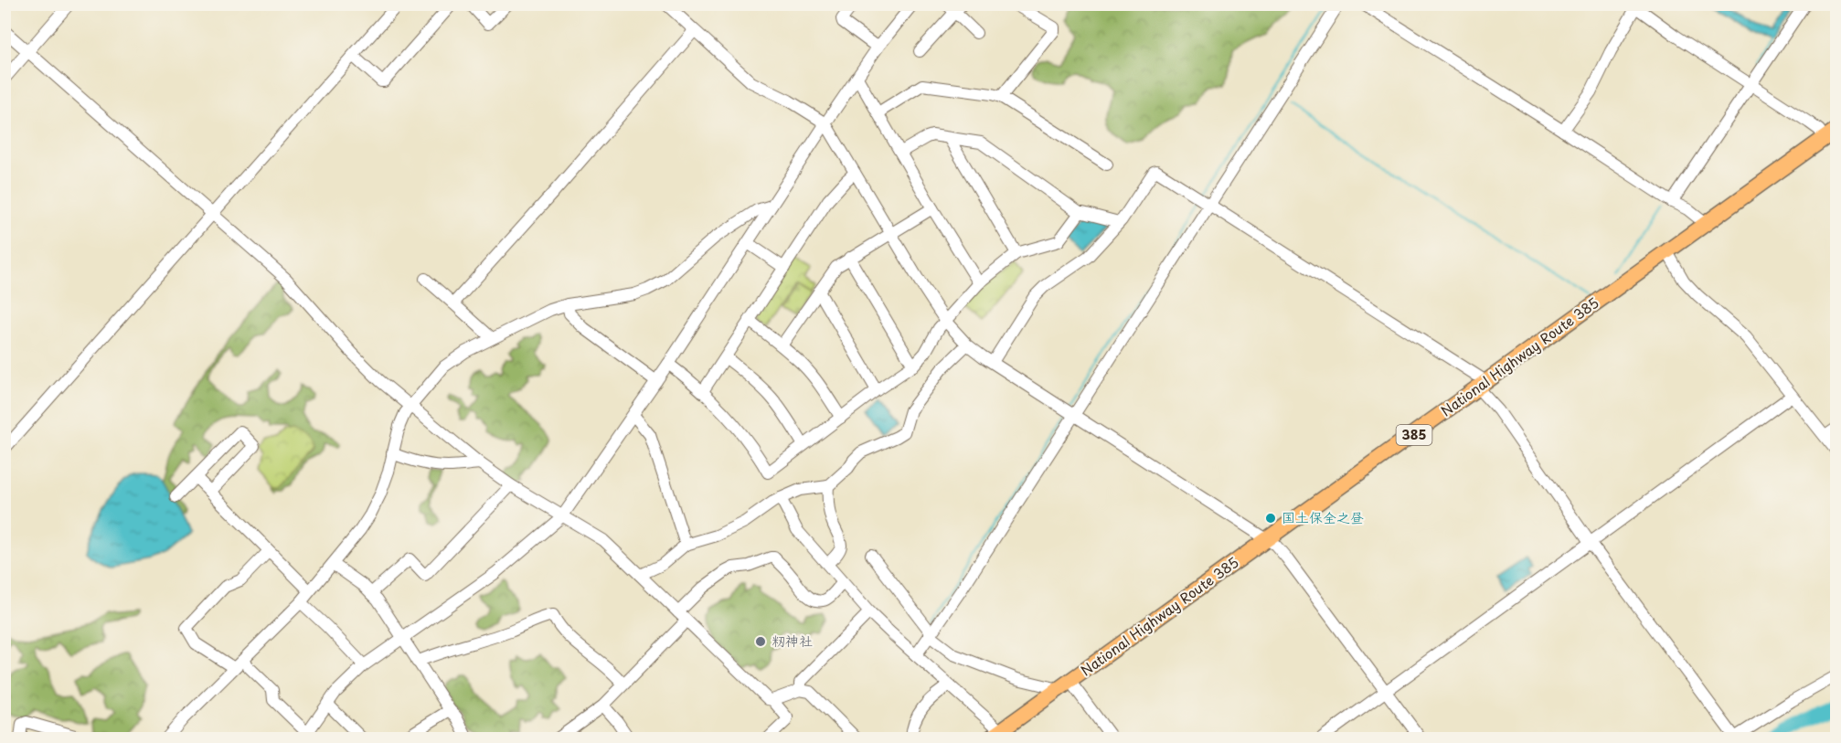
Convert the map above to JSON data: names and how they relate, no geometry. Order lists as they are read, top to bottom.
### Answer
{
  "streets": {
    "highway": ["National Highway Route 385", "385"]
  },
  "places": ["国土保全之昼", "籾神社"]
}
